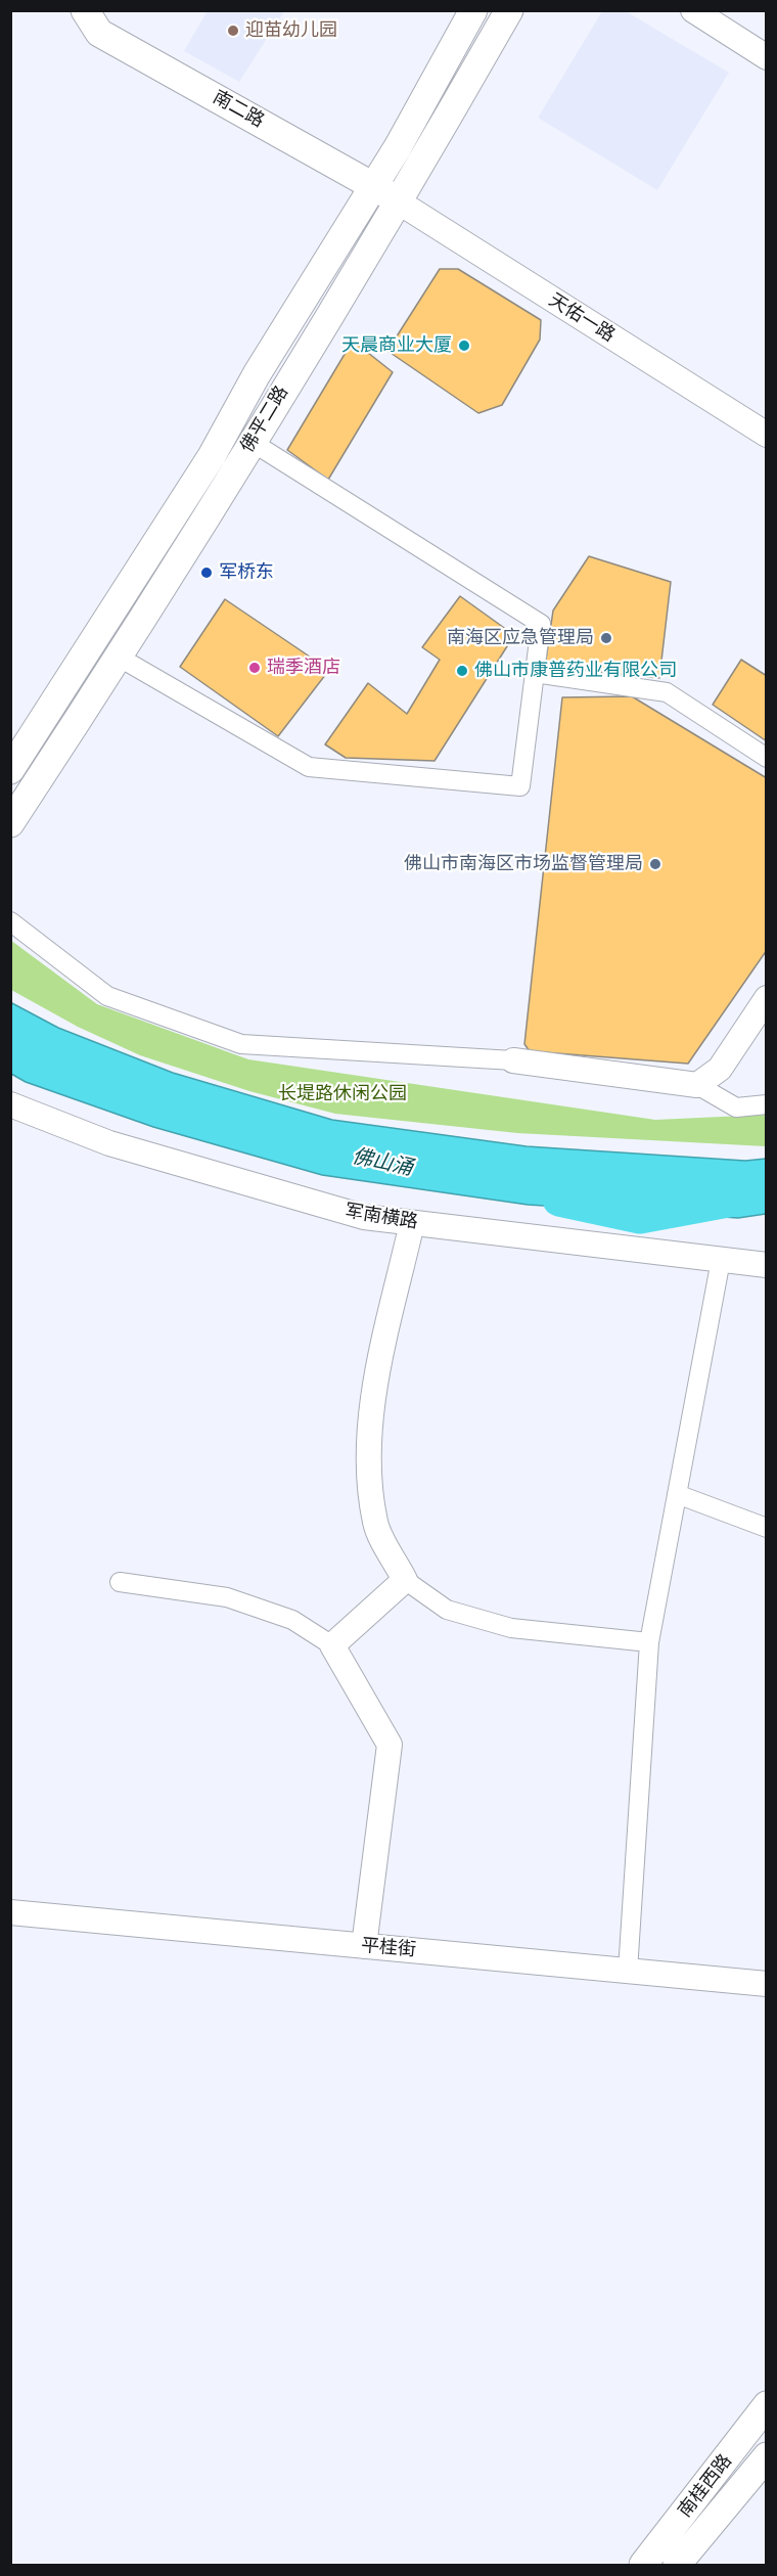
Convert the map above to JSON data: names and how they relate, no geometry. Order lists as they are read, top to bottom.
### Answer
{
  "streets": {
    "main road": ["南二路", "佛平二路", "南桂西路"],
    "street": ["天佑一路", "军南横路", "平桂街"]
  },
  "crossings": [
    ["南二路", "天佑一路"],
    ["南二路", "佛平二路"],
    ["天佑一路", "佛平二路"]
  ],
  "water": ["佛山涌"],
  "parks": ["长堤路休闲公园"],
  "places": [
    "迎苗幼儿园",
    "天晨商业大厦",
    "军桥东",
    "南海区应急管理局",
    "瑞季酒店",
    "佛山市康普药业有限公司",
    "佛山市南海区市场监督管理局"
  ]
}
